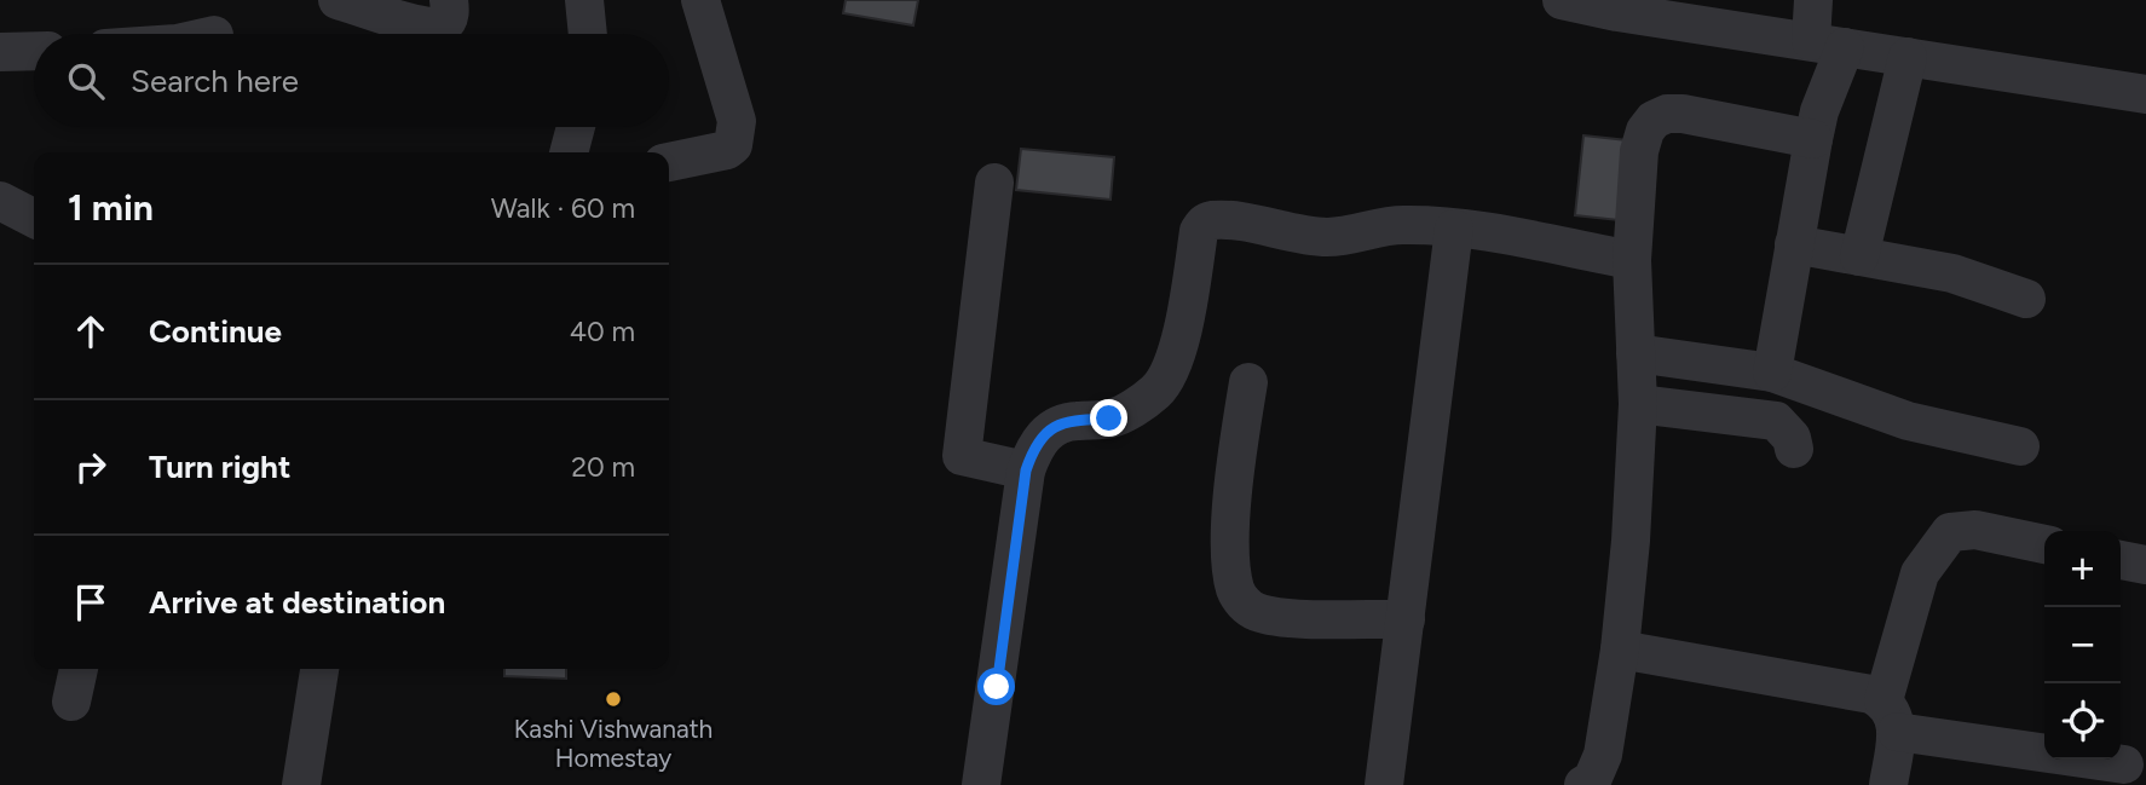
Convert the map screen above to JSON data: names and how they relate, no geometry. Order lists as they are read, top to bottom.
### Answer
{
  "places": ["Kashi Vishwanath Homestay"],
  "page": {
    "search": "Search here",
    "heading": ["1 min", "Walk · 60 m"],
    "list": [
      ["Continue", "40 m"],
      ["Turn right", "20 m"],
      "Arrive at destination"
    ],
    "map_buttons": ["+", "−"]
  }
}
